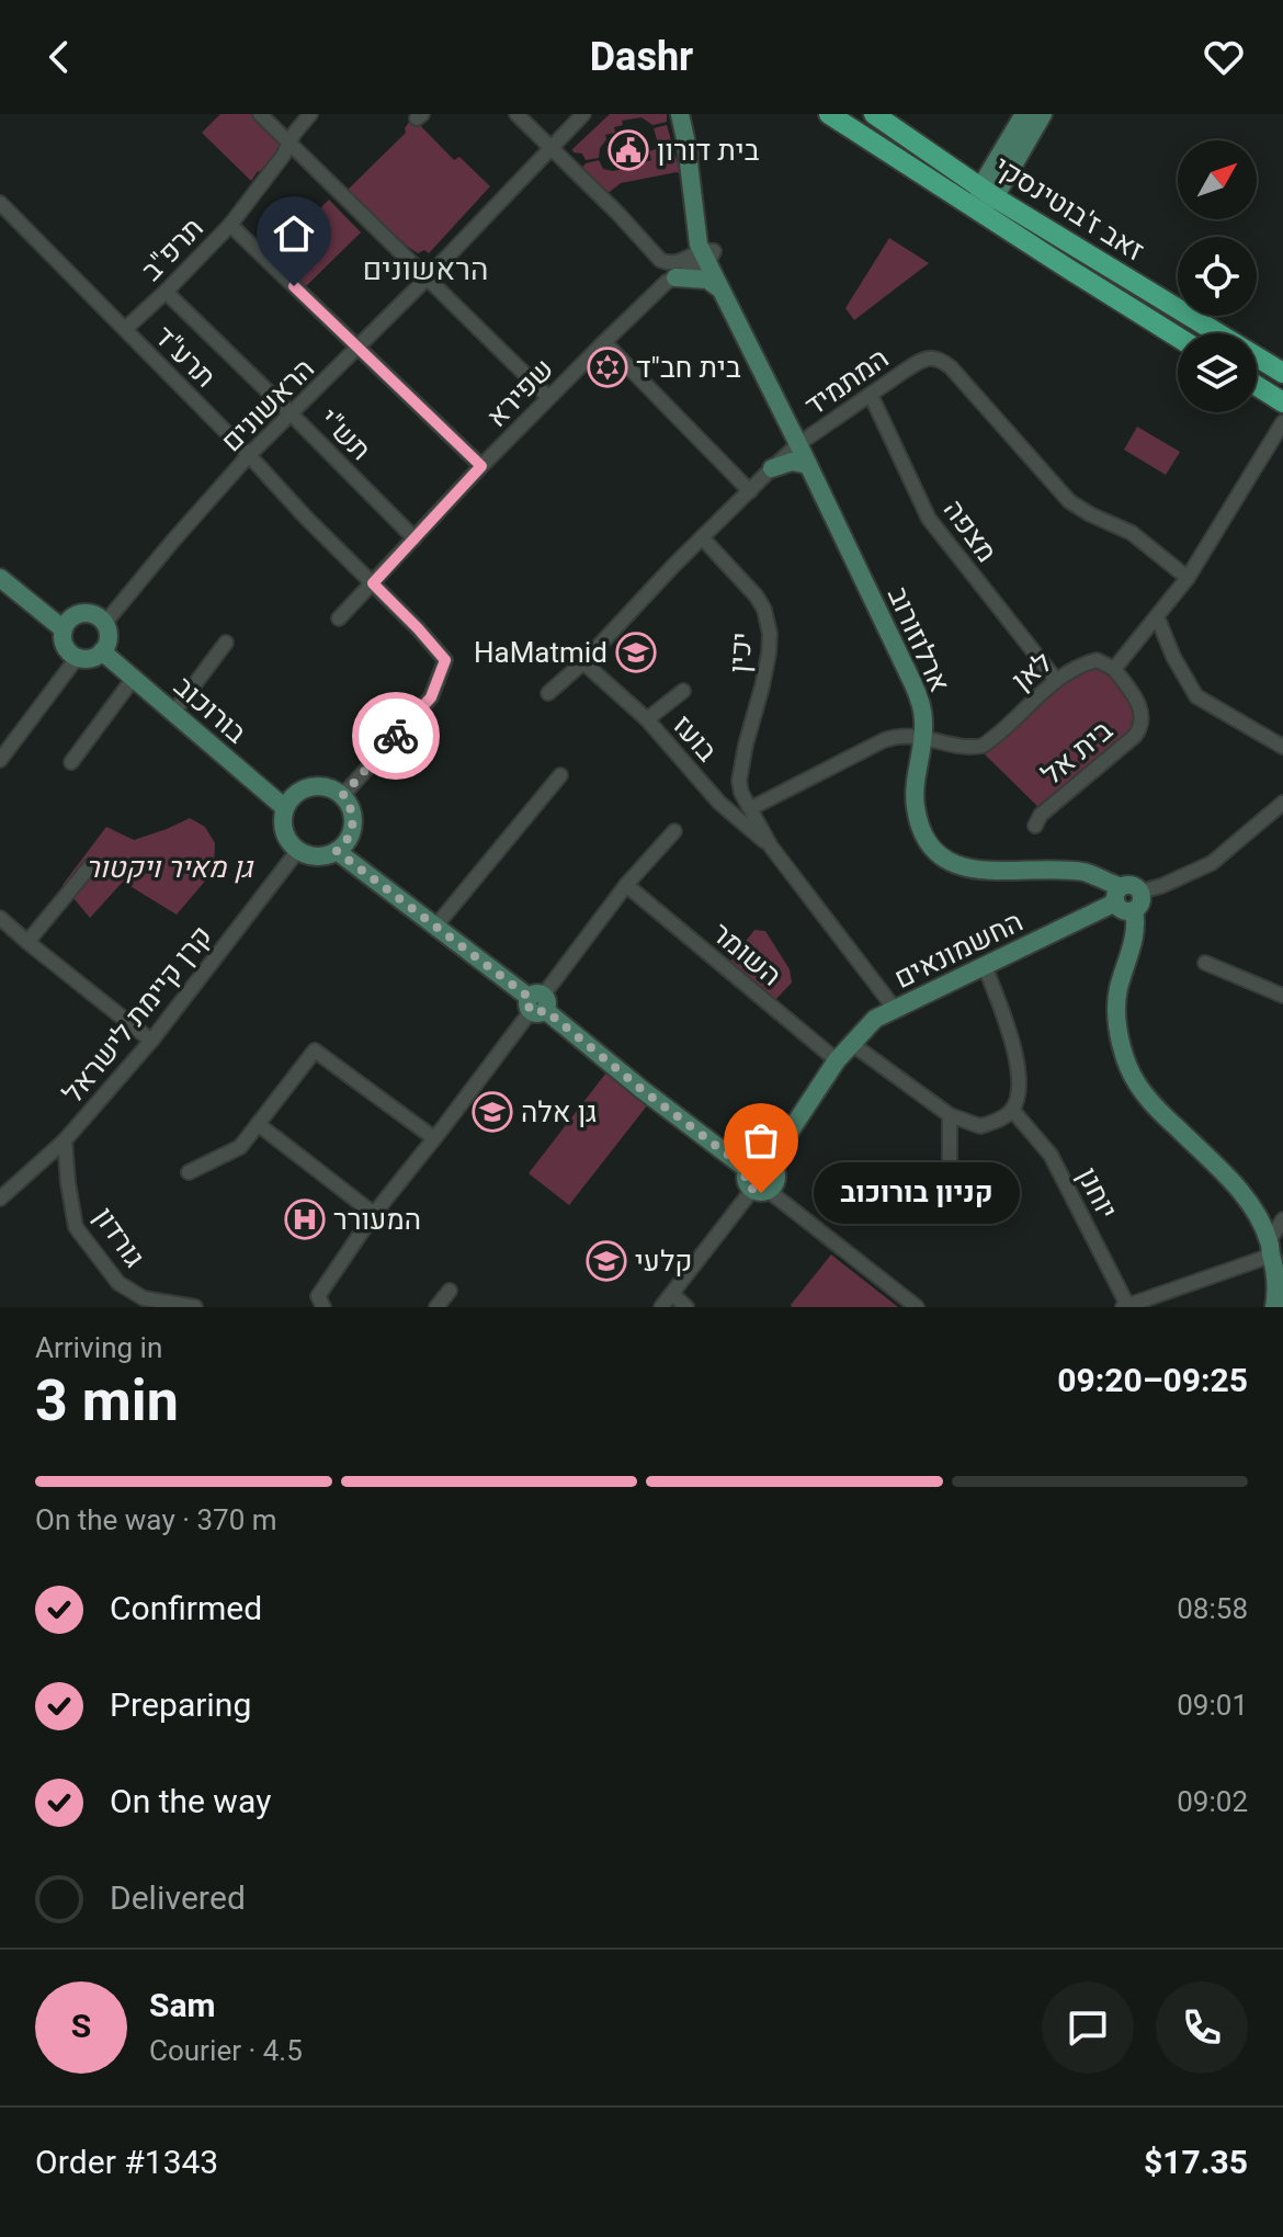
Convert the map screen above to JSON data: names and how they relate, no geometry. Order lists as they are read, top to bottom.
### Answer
{
  "streets": {
    "main road": ["זאב ז'בוטינסקי"],
    "street": [
      "תרפ\"ב",
      "תרע\"ד",
      "המתמיד",
      "שפירא",
      "הראשונים",
      "תש\"י",
      "מצפה",
      "ארלוזורוב",
      "יכין",
      "לאן",
      "בורוכוב",
      "בועז",
      "בית אל",
      "החשמונאים",
      "השומר",
      "קרן קיימת לישראל",
      "יוחנן",
      "גורדון"
    ]
  },
  "crossings": [
    ["תרפ\"ב", "תרע\"ד"],
    ["תרפ\"ב", "שפירא"],
    ["תרפ\"ב", "הראשונים"],
    ["תרפ\"ב", "תש\"י"],
    ["תרע\"ד", "שפירא"],
    ["תרע\"ד", "הראשונים"],
    ["המתמיד", "מצפה"],
    ["המתמיד", "ארלוזורוב"],
    ["המתמיד", "יכין"],
    ["המתמיד", "בועז"],
    ["שפירא", "תש\"י"],
    ["שפירא", "ארלוזורוב"],
    ["הראשונים", "תש\"י"],
    ["הראשונים", "בורוכוב"],
    ["מצפה", "לאן"],
    ["ארלוזורוב", "לאן"],
    ["ארלוזורוב", "החשמונאים"],
    ["לאן", "בועז"],
    ["לאן", "בית אל"],
    ["בורוכוב", "קרן קיימת לישראל"],
    ["בועז", "החשמונאים"],
    ["החשמונאים", "השומר"],
    ["קרן קיימת לישראל", "גורדון"]
  ],
  "districts": ["הראשונים"],
  "parks": ["גן מאיר ויקטור"],
  "places": {
    "public building": ["בית דורון"],
    "synagogue": ["בית חב\"ד"],
    "school or university": ["HaMatmid", "גן אלה", "קלעי"],
    "other": ["קניון בורוכוב"],
    "hospital": ["המעורר"]
  },
  "north": "top right",
  "page": {
    "header": "Dashr",
    "bubble": "קניון בורוכוב",
    "heading": ["3 min", "Arriving in", "09:20–09:25"],
    "panel": [
      "Sam",
      "Courier · 4.5",
      "Order #1343",
      "$17.35"
    ],
    "bar": "On the way · 370 m",
    "list": [
      ["Confirmed", "08:58"],
      ["Preparing", "09:01"],
      ["On the way", "09:02"],
      "Delivered"
    ],
    "round": "S"
  }
}
